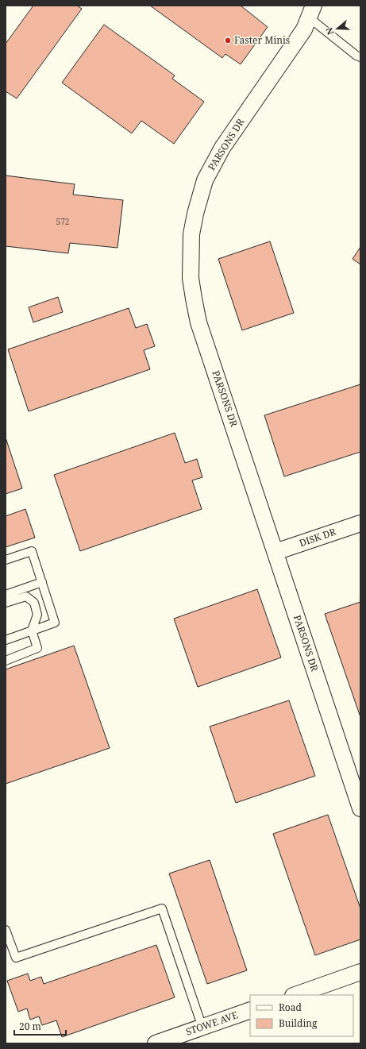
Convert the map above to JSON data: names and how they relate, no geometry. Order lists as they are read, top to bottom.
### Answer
{
  "streets": {
    "street": ["PARSONS DR", "DISK DR", "STOWE AVE"]
  },
  "crossings": [
    ["PARSONS DR", "DISK DR"]
  ],
  "places": ["Faster Minis"],
  "house_numbers": ["572"],
  "legend": ["Road", "Building"],
  "scale_bar": "20 m",
  "north": "left"
}
